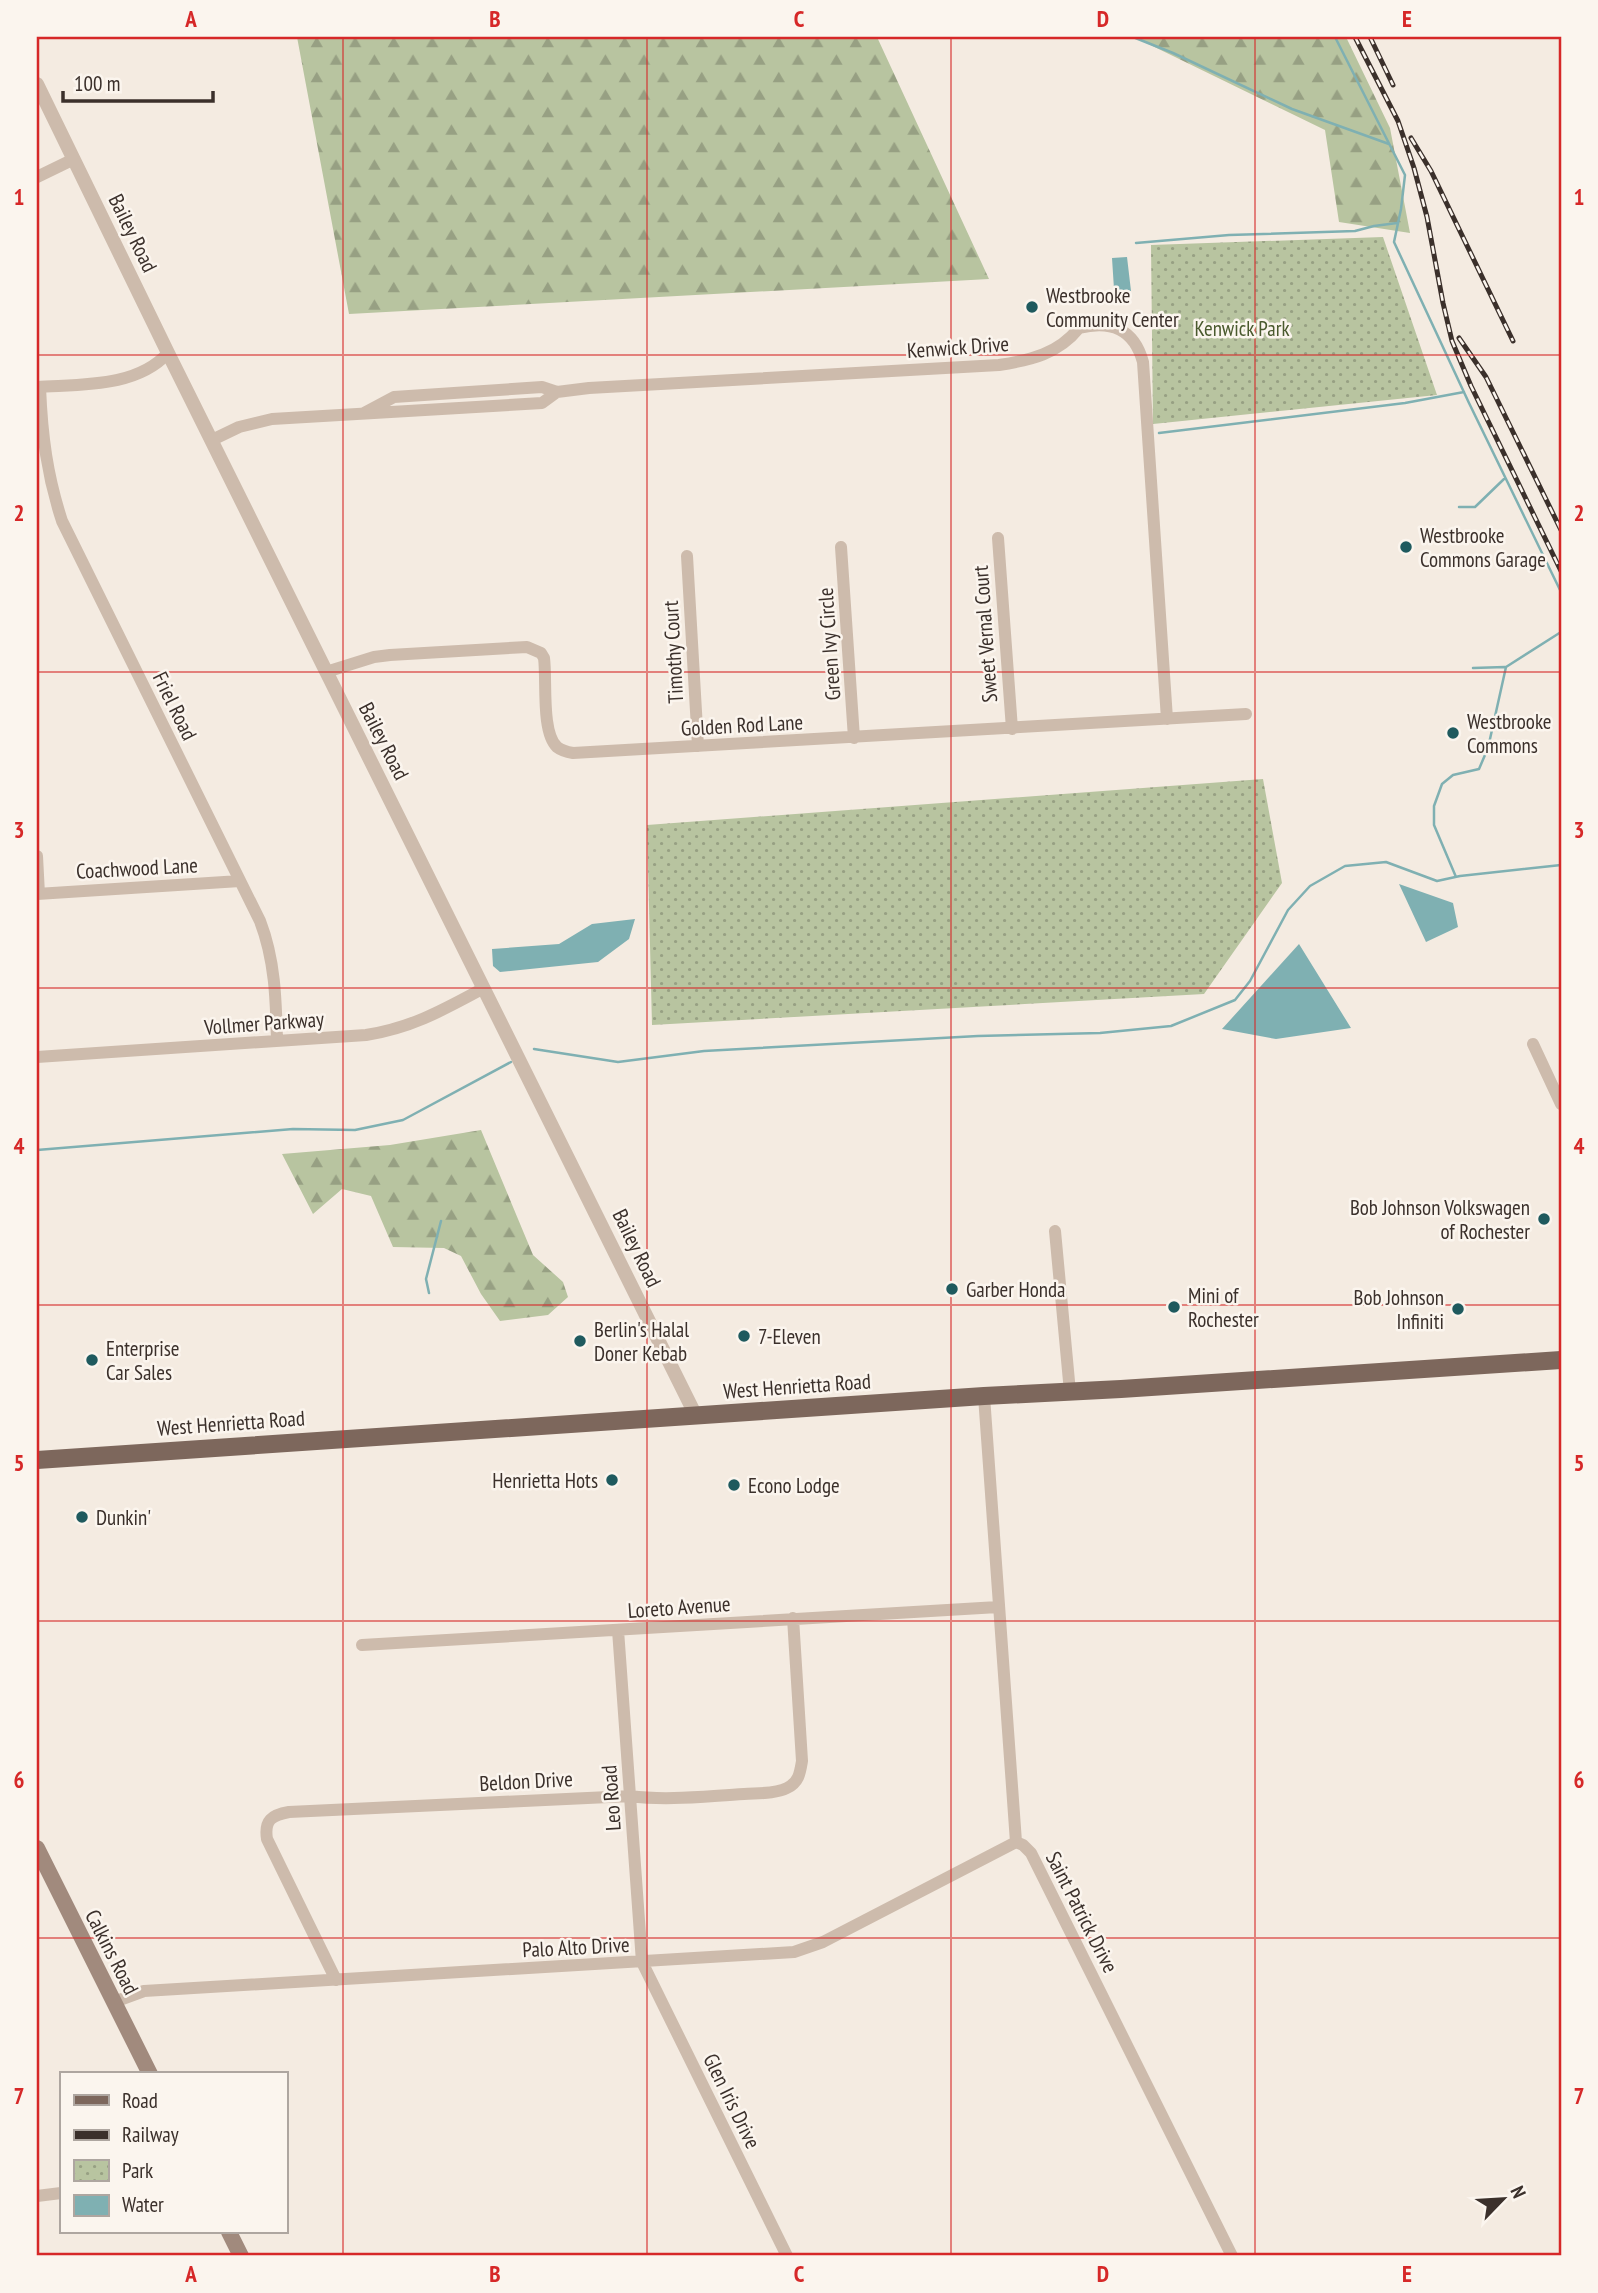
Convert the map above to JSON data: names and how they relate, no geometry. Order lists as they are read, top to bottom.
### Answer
{
  "streets": {
    "main road": ["West Henrietta Road", "Calkins Road"],
    "street": [
      "Bailey Road",
      "Kenwick Drive",
      "Sweet Vernal Court",
      "Green Ivy Circle",
      "Timothy Court",
      "Friel Road",
      "Golden Rod Lane",
      "Coachwood Lane",
      "Vollmer Parkway",
      "Loreto Avenue",
      "Beldon Drive",
      "Leo Road",
      "Saint Patrick Drive",
      "Palo Alto Drive",
      "Glen Iris Drive"
    ]
  },
  "crossings": [
    ["Bailey Road", "Kenwick Drive"],
    ["Bailey Road", "Golden Rod Lane"],
    ["Bailey Road", "Vollmer Parkway"],
    ["Bailey Road", "West Henrietta Road"],
    ["Kenwick Drive", "Golden Rod Lane"],
    ["Sweet Vernal Court", "Golden Rod Lane"],
    ["Green Ivy Circle", "Golden Rod Lane"],
    ["Timothy Court", "Golden Rod Lane"],
    ["Friel Road", "Coachwood Lane"],
    ["Friel Road", "Vollmer Parkway"],
    ["West Henrietta Road", "Saint Patrick Drive"],
    ["Loreto Avenue", "Beldon Drive"],
    ["Loreto Avenue", "Leo Road"],
    ["Loreto Avenue", "Saint Patrick Drive"],
    ["Beldon Drive", "Leo Road"],
    ["Beldon Drive", "Palo Alto Drive"],
    ["Leo Road", "Palo Alto Drive"],
    ["Leo Road", "Glen Iris Drive"],
    ["Saint Patrick Drive", "Palo Alto Drive"],
    ["Palo Alto Drive", "Calkins Road"],
    ["Palo Alto Drive", "Glen Iris Drive"]
  ],
  "parks": ["Kenwick Park"],
  "places": [
    "Westbrooke Community Center",
    "Westbrooke Commons Garage",
    "Westbrooke Commons",
    "Bob Johnson Volkswagen of Rochester",
    "Garber Honda",
    "Mini of Rochester",
    "Bob Johnson Infiniti",
    "7-Eleven",
    "Berlin's Halal Doner Kebab",
    "Enterprise Car Sales",
    "Henrietta Hots",
    "Econo Lodge",
    "Dunkin'"
  ],
  "legend": [
    "Road",
    "Railway",
    "Park",
    "Water"
  ],
  "scale_bar": "100 m",
  "north": "top right",
  "grid": {
    "columns": [
      "A",
      "B",
      "C",
      "D",
      "E"
    ],
    "rows": [
      "1",
      "2",
      "3",
      "4",
      "5",
      "6",
      "7"
    ]
  }
}
